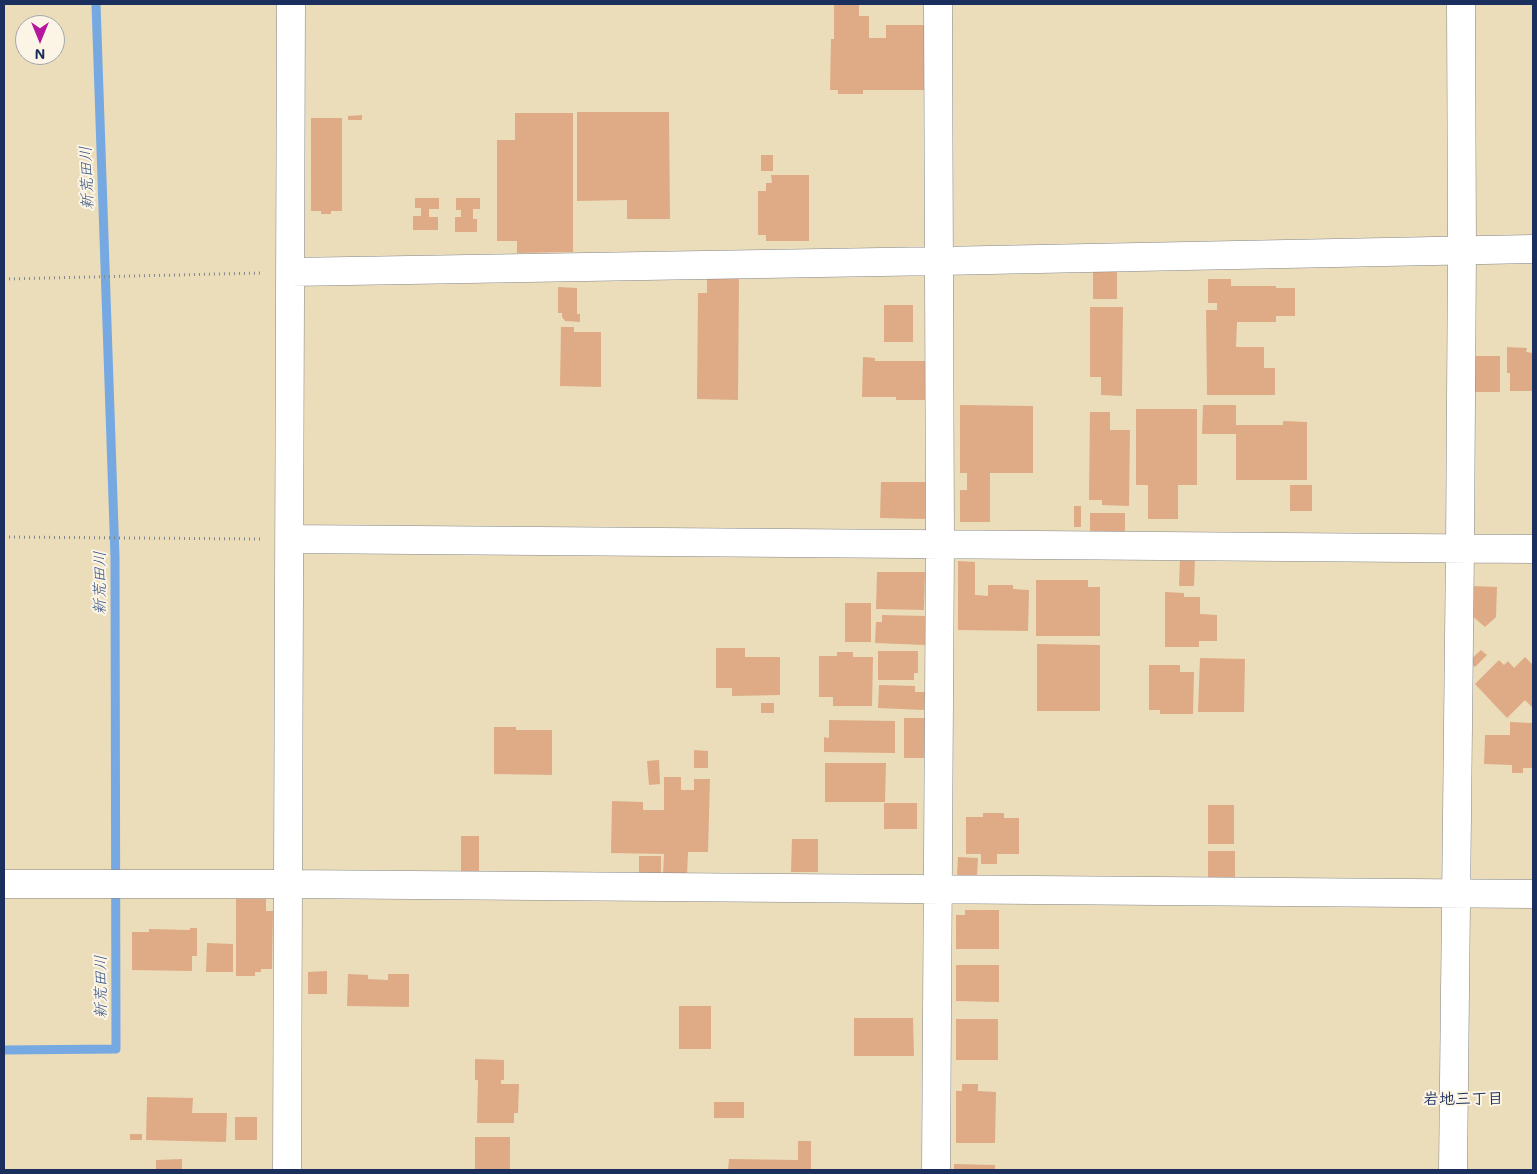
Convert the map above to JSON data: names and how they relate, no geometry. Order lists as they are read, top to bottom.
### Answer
{
  "districts": ["岩地三丁目"],
  "water": ["新荒田川"],
  "north": "bottom"
}
